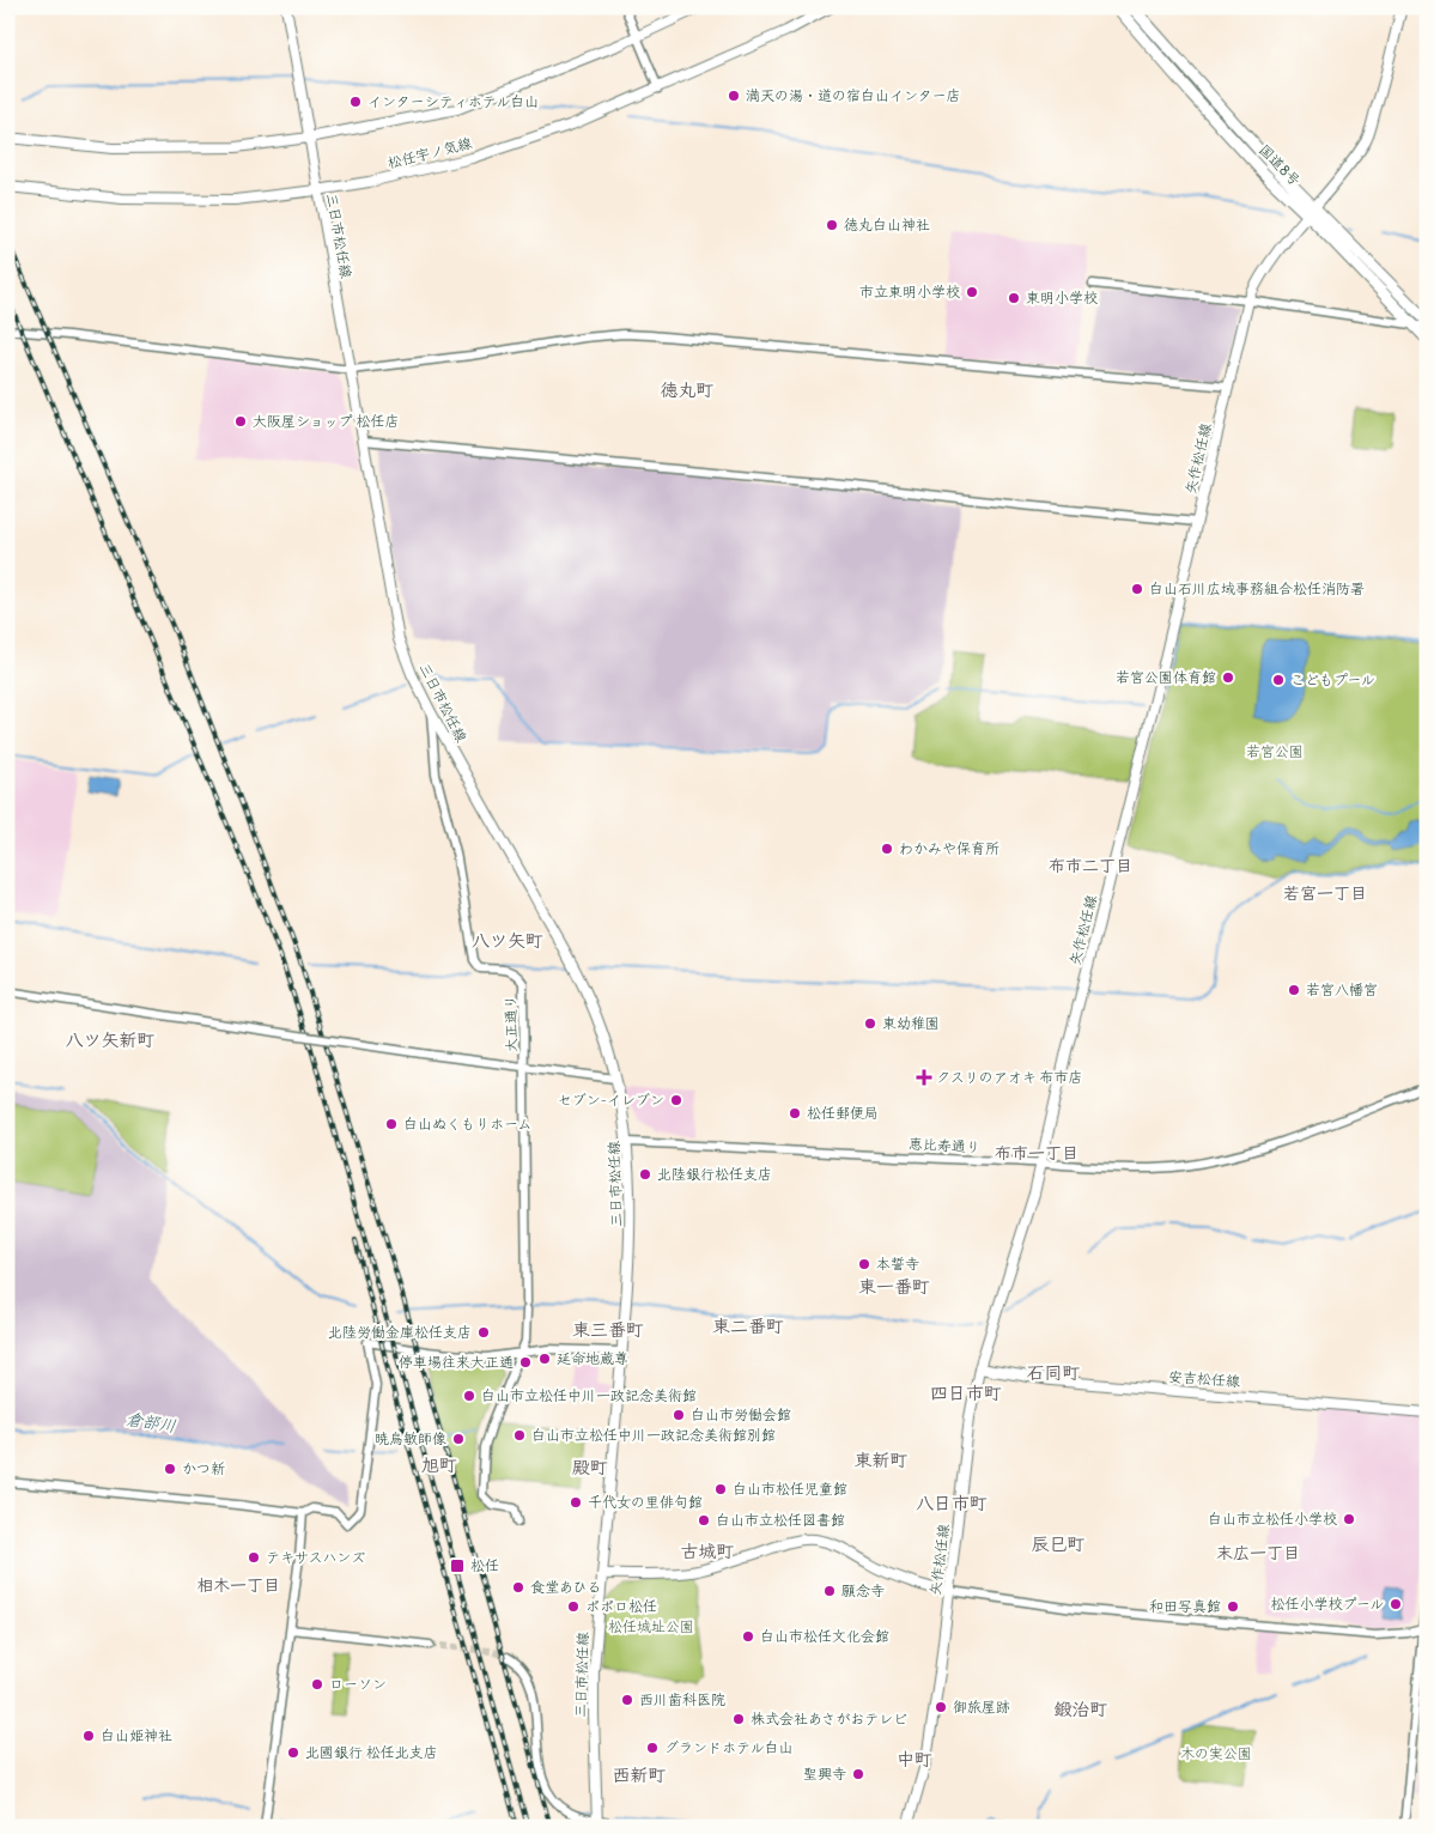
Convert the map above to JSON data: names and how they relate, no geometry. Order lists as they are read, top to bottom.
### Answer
{
  "streets": {
    "highway": ["国道8号"],
    "main road": [
      "松任宇ノ気線",
      "三日市松任線",
      "矢作松任線",
      "安吉松任線"
    ],
    "street": ["大正通り", "恵比寿通り"]
  },
  "crossings": [
    ["松任宇ノ気線", "三日市松任線"],
    ["国道8号", "矢作松任線"],
    ["三日市松任線", "大正通り"],
    ["三日市松任線", "恵比寿通り"],
    ["矢作松任線", "恵比寿通り"],
    ["矢作松任線", "安吉松任線"]
  ],
  "districts": [
    "徳丸町",
    "布市二丁目",
    "若宮一丁目",
    "八ツ矢町",
    "八ツ矢新町",
    "布市一丁目",
    "東一番町",
    "東二番町",
    "東三番町",
    "石同町",
    "四日市町",
    "東新町",
    "旭町",
    "殿町",
    "八日市町",
    "辰巳町",
    "古城町",
    "末広一丁目",
    "相木一丁目",
    "鍛治町",
    "中町",
    "西新町"
  ],
  "water": ["倉部川"],
  "parks": ["若宮公園", "松任城址公園", "木の実公園"],
  "places": {
    "other": [
      "満天の湯・道の宿白山インター店",
      "インターシティホテル白山",
      "徳丸白山神社",
      "市立東明小学校",
      "東明小学校",
      "大阪屋ショップ 松任店",
      "白山石川広域事務組合松任消防署",
      "若宮公園体育館",
      "こどもプール",
      "わかみや保育所",
      "若宮八幡宮",
      "東幼稚園",
      "セブン-イレブン",
      "松任郵便局",
      "白山ぬくもりホーム",
      "北陸銀行松任支店",
      "本誓寺",
      "北陸労働金庫松任支店",
      "延命地蔵尊",
      "停車場往来大正通",
      "白山市立松任中川一政記念美術館",
      "白山市労働会館",
      "白山市立松任中川一政記念美術館別館",
      "暁烏敏師像",
      "かつ新",
      "白山市松任児童館",
      "千代女の里俳句館",
      "白山市立松任小学校",
      "白山市立松任図書館",
      "テキサスハンズ",
      "食堂あひる",
      "願念寺",
      "松任小学校プール",
      "ポポロ松任",
      "和田写真館",
      "白山市松任文化会館",
      "ローソン",
      "西川歯科医院",
      "御旅屋跡",
      "株式会社あさがおテレビ",
      "白山姫神社",
      "グランドホテル白山",
      "北國銀行 松任北支店",
      "聖興寺"
    ],
    "health": ["クスリのアオキ 布市店"],
    "transit": ["松任"]
  }
}
